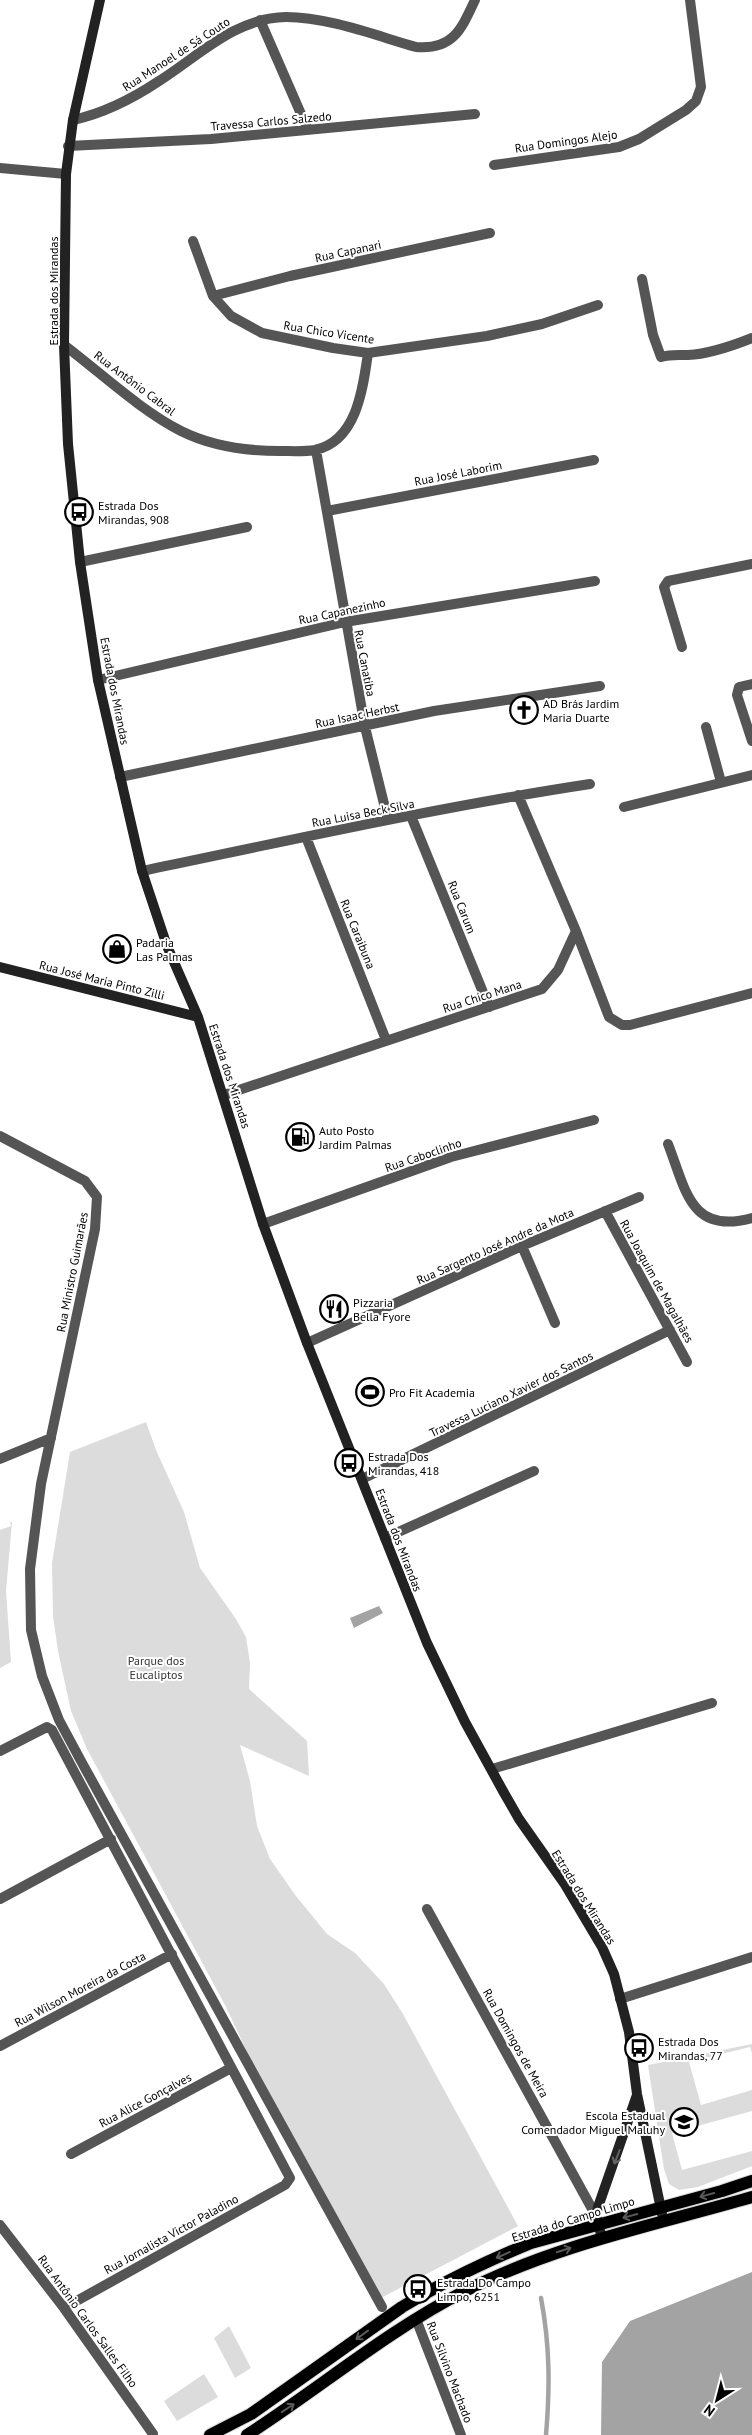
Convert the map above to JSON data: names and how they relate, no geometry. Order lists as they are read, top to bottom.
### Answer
{
  "streets": {
    "main road": ["Estrada do Campo Limpo"],
    "street": [
      "Rua Manoel de Sá Couto",
      "Travessa Carlos Salzedo",
      "Rua Domingos Alejo",
      "Rua Capanari",
      "Estrada dos Mirandas",
      "Rua Chico Vicente",
      "Rua Antônio Cabral",
      "Rua José Laborim",
      "Rua Capanezinho",
      "Rua Canatiba",
      "Rua Isaac Herbst",
      "Rua Luisa Beck Silva",
      "Rua Carum",
      "Rua Caraibuna",
      "Rua José Maria Pinto Zilli",
      "Rua Chico Mana",
      "Rua Caboclinho",
      "Rua Sargento José Andre da Mota",
      "Rua Ministro Guimarães",
      "Rua Joaquim de Magalhães",
      "Travessa Luciano Xavier dos Santos",
      "Rua Wilson Moreira da Costa",
      "Rua Domingos de Meira",
      "Rua Alice Gonçalves",
      "Rua Jornalista Victor Paladino",
      "Rua Antônio Carlos Salles Filho",
      "Rua Silvino Machado"
    ]
  },
  "crossings": [
    ["Rua Manoel de Sá Couto", "Estrada dos Mirandas"],
    ["Travessa Carlos Salzedo", "Estrada dos Mirandas"],
    ["Rua Capanari", "Rua Chico Vicente"],
    ["Estrada dos Mirandas", "Rua Antônio Cabral"],
    ["Estrada dos Mirandas", "Rua Capanezinho"],
    ["Estrada dos Mirandas", "Rua Isaac Herbst"],
    ["Estrada dos Mirandas", "Rua Luisa Beck Silva"],
    ["Estrada dos Mirandas", "Rua José Maria Pinto Zilli"],
    ["Estrada dos Mirandas", "Rua Chico Mana"],
    ["Estrada dos Mirandas", "Rua Caboclinho"],
    ["Estrada dos Mirandas", "Rua Sargento José Andre da Mota"],
    ["Estrada dos Mirandas", "Travessa Luciano Xavier dos Santos"],
    ["Estrada dos Mirandas", "Rua Domingos de Meira"],
    ["Estrada dos Mirandas", "Estrada do Campo Limpo"],
    ["Rua Antônio Cabral", "Rua Canatiba"],
    ["Rua José Laborim", "Rua Canatiba"],
    ["Rua Capanezinho", "Rua Canatiba"],
    ["Rua Canatiba", "Rua Isaac Herbst"],
    ["Rua Canatiba", "Rua Luisa Beck Silva"],
    ["Rua Luisa Beck Silva", "Rua Carum"],
    ["Rua Luisa Beck Silva", "Rua Caraibuna"],
    ["Rua Carum", "Rua Chico Mana"],
    ["Rua Caraibuna", "Rua Chico Mana"],
    ["Rua Sargento José Andre da Mota", "Rua Joaquim de Magalhães"],
    ["Rua Joaquim de Magalhães", "Travessa Luciano Xavier dos Santos"],
    ["Rua Domingos de Meira", "Estrada do Campo Limpo"],
    ["Rua Alice Gonçalves", "Rua Jornalista Victor Paladino"],
    ["Rua Jornalista Victor Paladino", "Rua Antônio Carlos Salles Filho"]
  ],
  "parks": ["Parque dos Eucaliptos"],
  "places": {
    "bus stop": [
      "Estrada Dos Mirandas, 908",
      "Estrada Dos Mirandas, 418",
      "Estrada Dos Mirandas, 77",
      "Estrada Do Campo Limpo, 6251"
    ],
    "church": ["AD Brás Jardim Maria Duarte"],
    "shop": ["Padaria Las Palmas"],
    "fuel station": ["Auto Posto Jardim Palmas"],
    "restaurant": ["Pizzaria Bella Fyore"],
    "sports": ["Pro Fit Academia"],
    "school or university": ["Escola Estadual Comendador Miguel Maluhy"]
  },
  "north": "bottom left"
}
